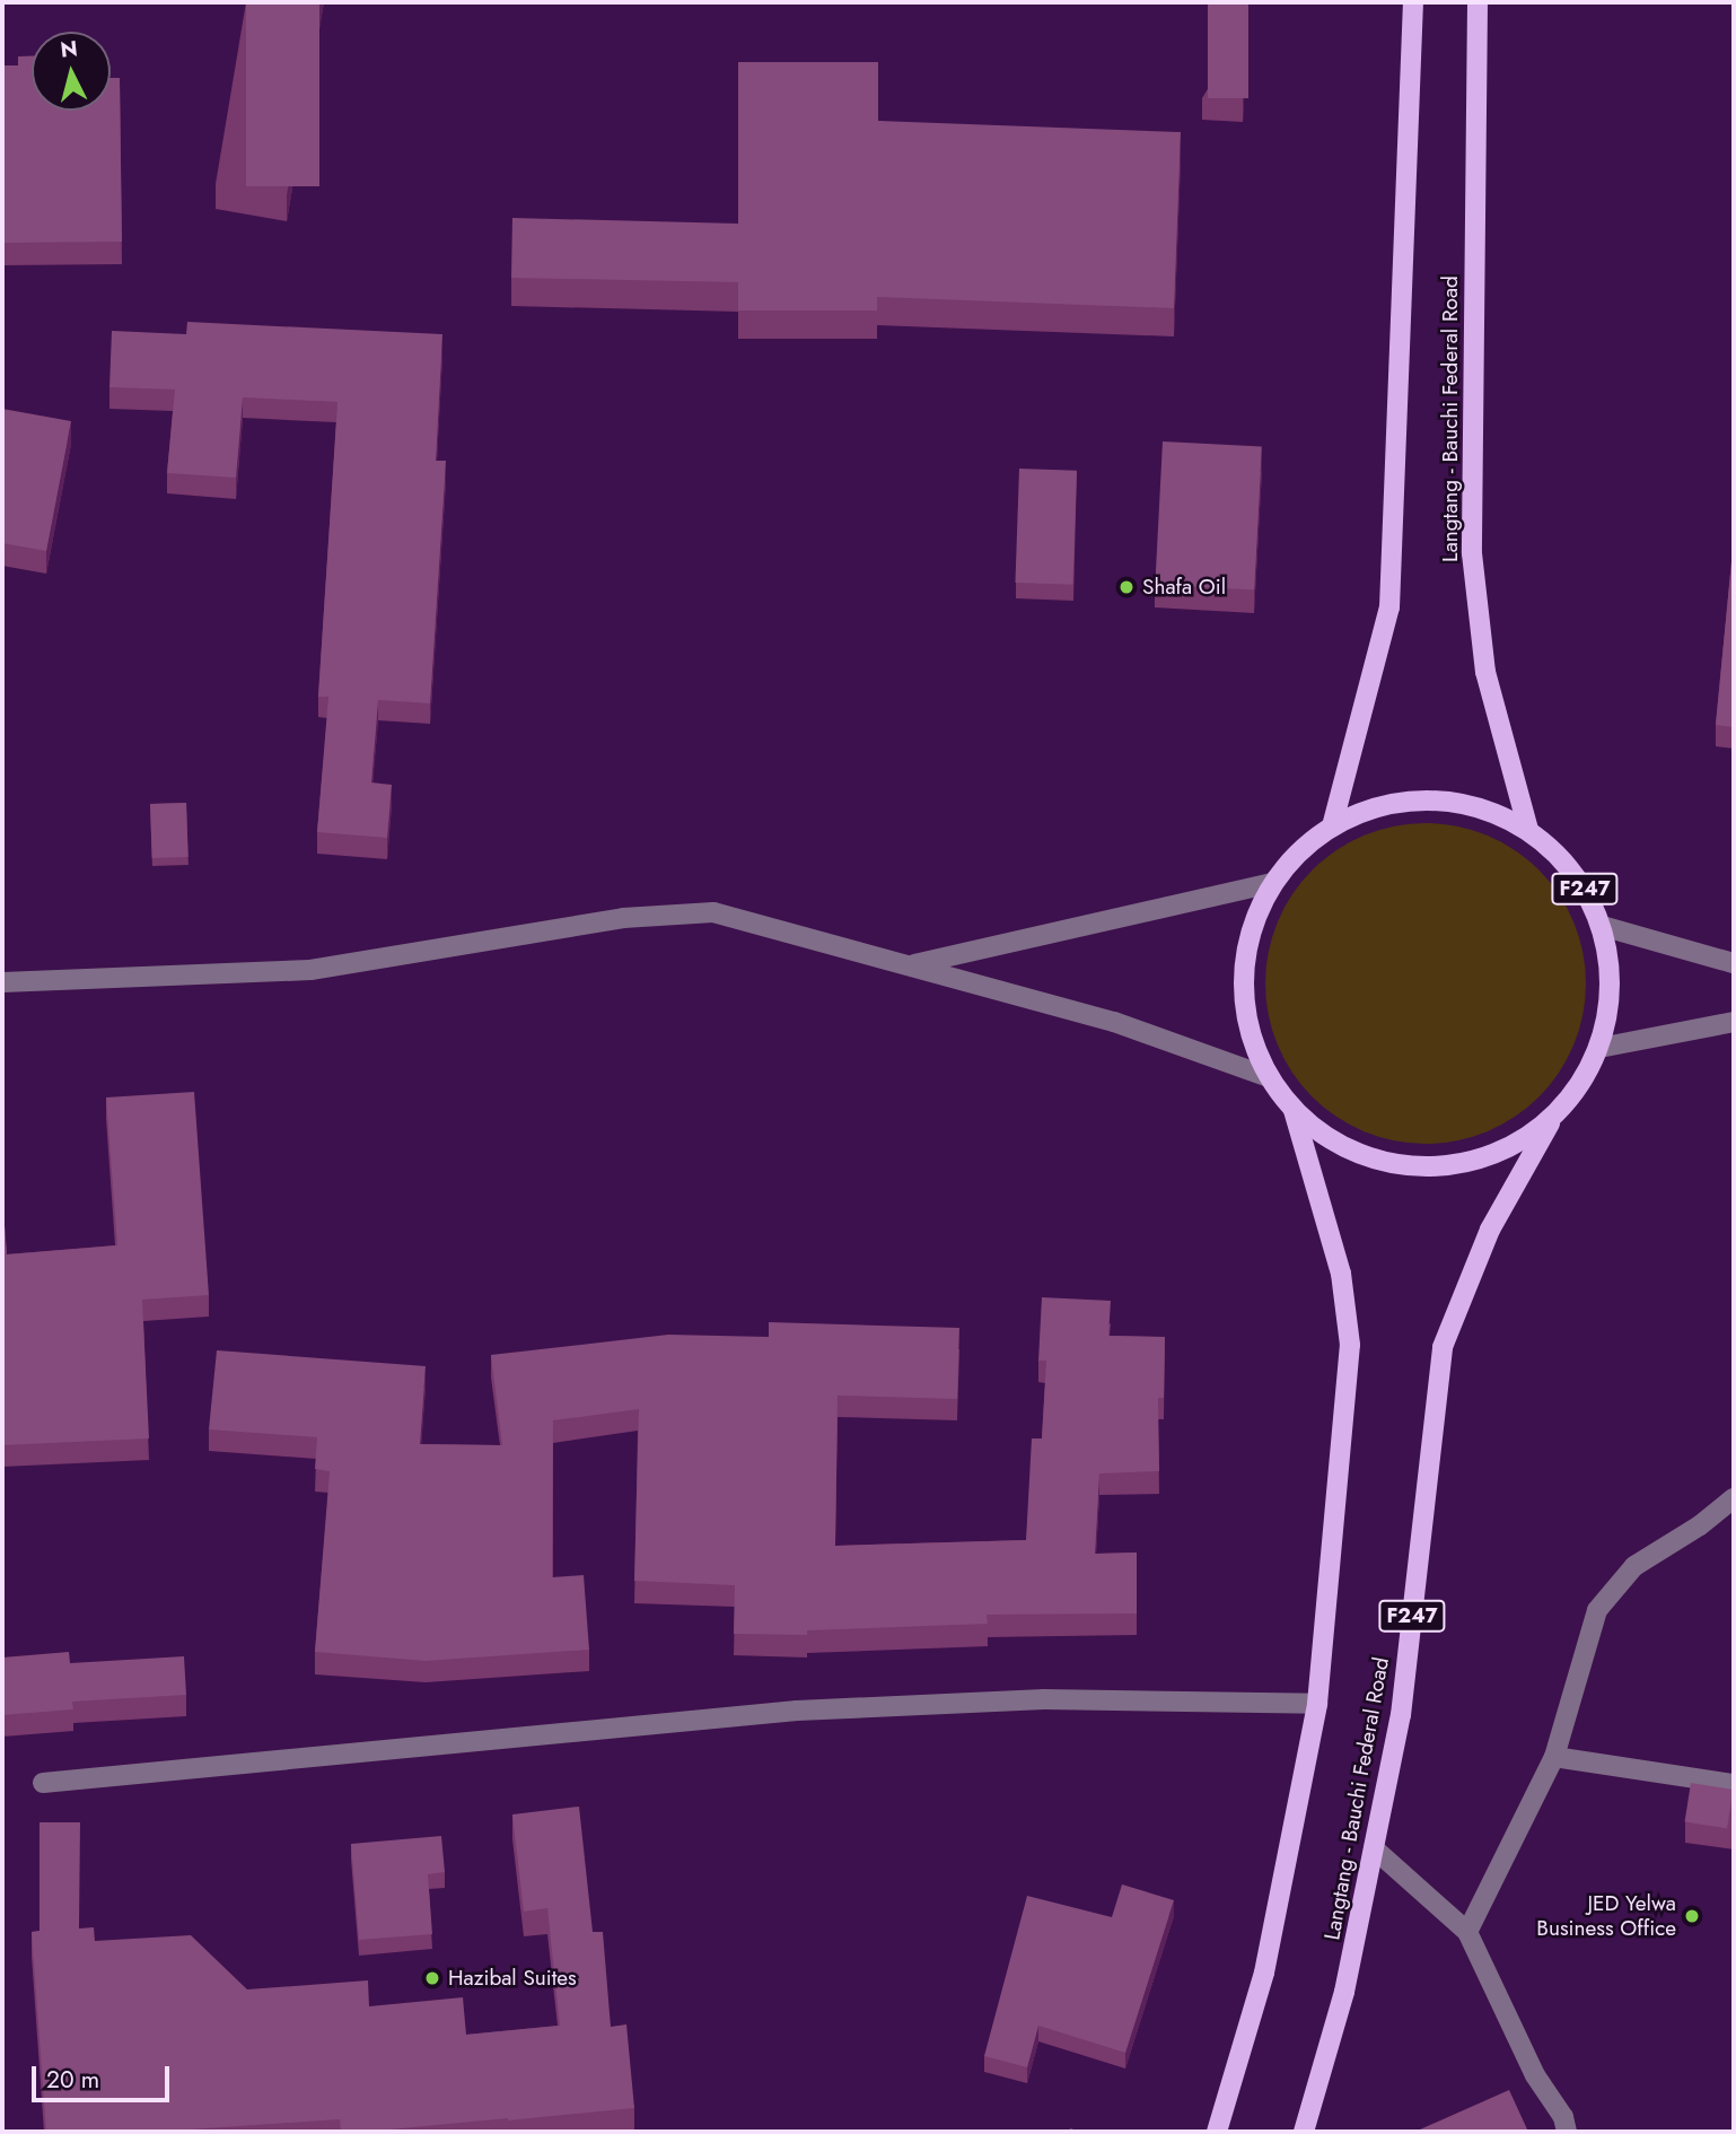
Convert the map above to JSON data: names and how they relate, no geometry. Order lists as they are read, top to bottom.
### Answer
{
  "streets": {
    "main road": ["Langtang - Bauchi Federal Road", "F247"]
  },
  "crossings": [
    ["Langtang - Bauchi Federal Road", "F247"]
  ],
  "places": ["Shafa Oil", "JED Yelwa Business Office", "Hazibal Suites"],
  "scale_bar": "20 m",
  "north": "top"
}
